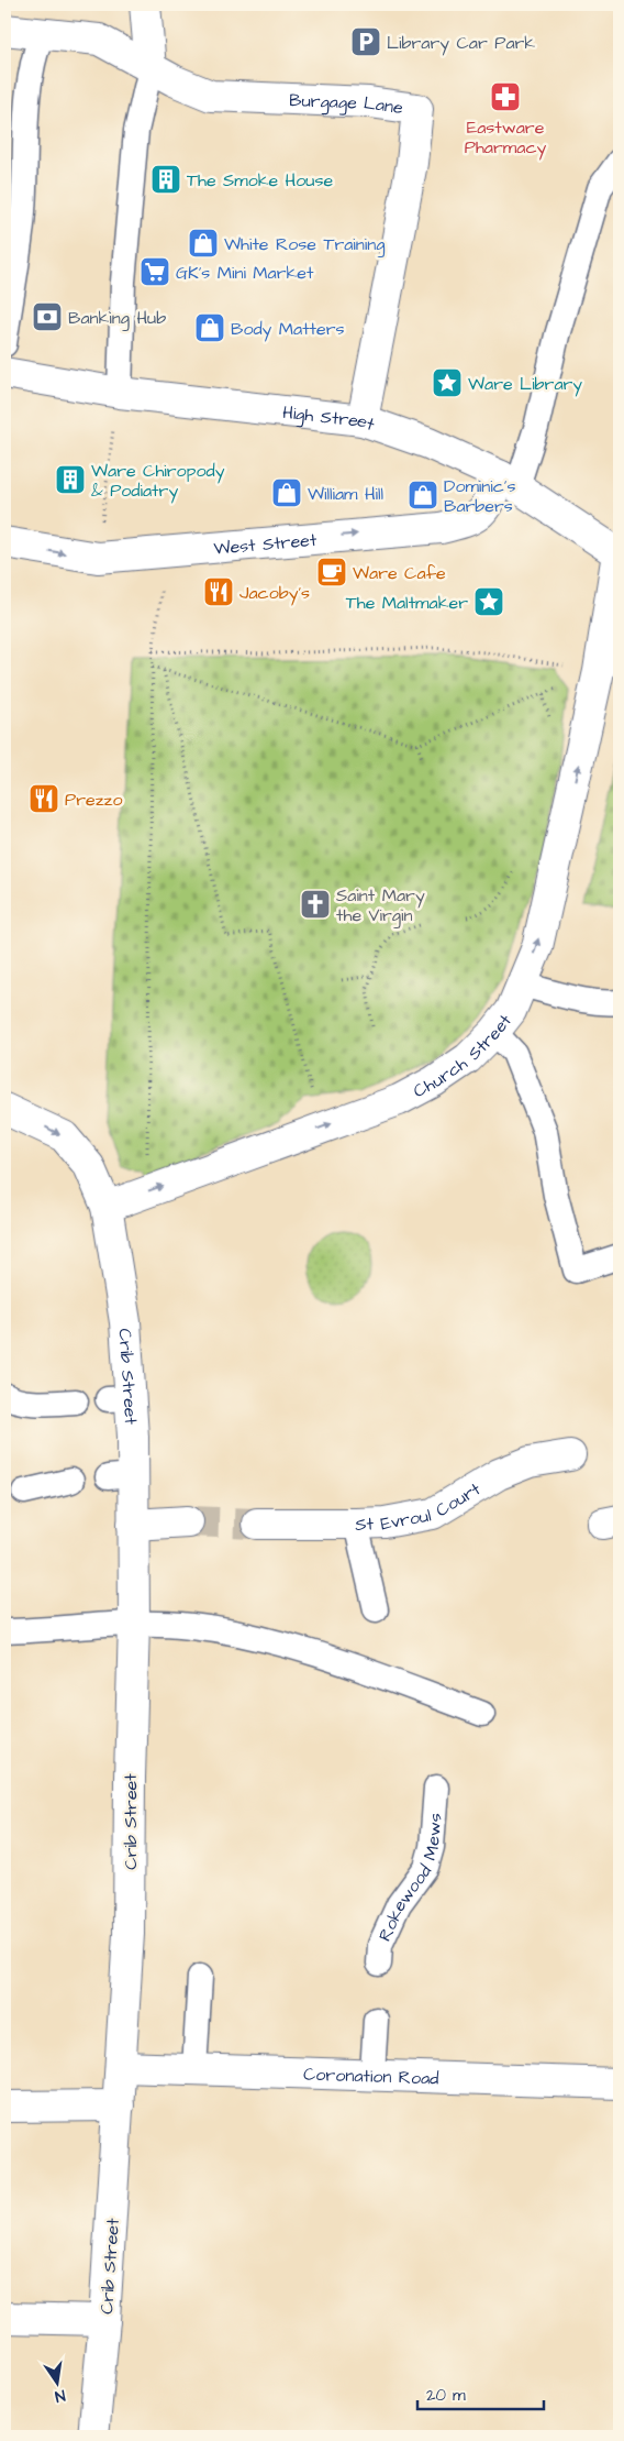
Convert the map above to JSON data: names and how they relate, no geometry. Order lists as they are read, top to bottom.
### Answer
{
  "streets": {
    "street": [
      "Burgage Lane",
      "High Street",
      "West Street",
      "Church Street",
      "Crib Street",
      "St Evroul Court",
      "Coronation Road"
    ],
    "lane": ["Rokewood Mews"]
  },
  "crossings": [
    ["Burgage Lane", "High Street"],
    ["High Street", "West Street"],
    ["High Street", "Church Street"],
    ["Church Street", "Crib Street"],
    ["Crib Street", "Coronation Road"]
  ],
  "one_way": ["West Street", "Church Street"],
  "places": {
    "parking": ["Library Car Park"],
    "pharmacy": ["Eastware Pharmacy"],
    "building": ["The Smoke House", "Ware Chiropody & Podiatry"],
    "shop": [
      "White Rose Training",
      "Body Matters",
      "William Hill",
      "Dominic's Barbers"
    ],
    "supermarket": ["GK's Mini Market"],
    "bank": ["Banking Hub"],
    "place": ["Ware Library", "The Maltmaker"],
    "cafe": ["Ware Cafe"],
    "restaurant": ["Jacoby's", "Prezzo"],
    "church": ["Saint Mary the Virgin"]
  },
  "scale_bar": "20 m",
  "north": "bottom"
}
